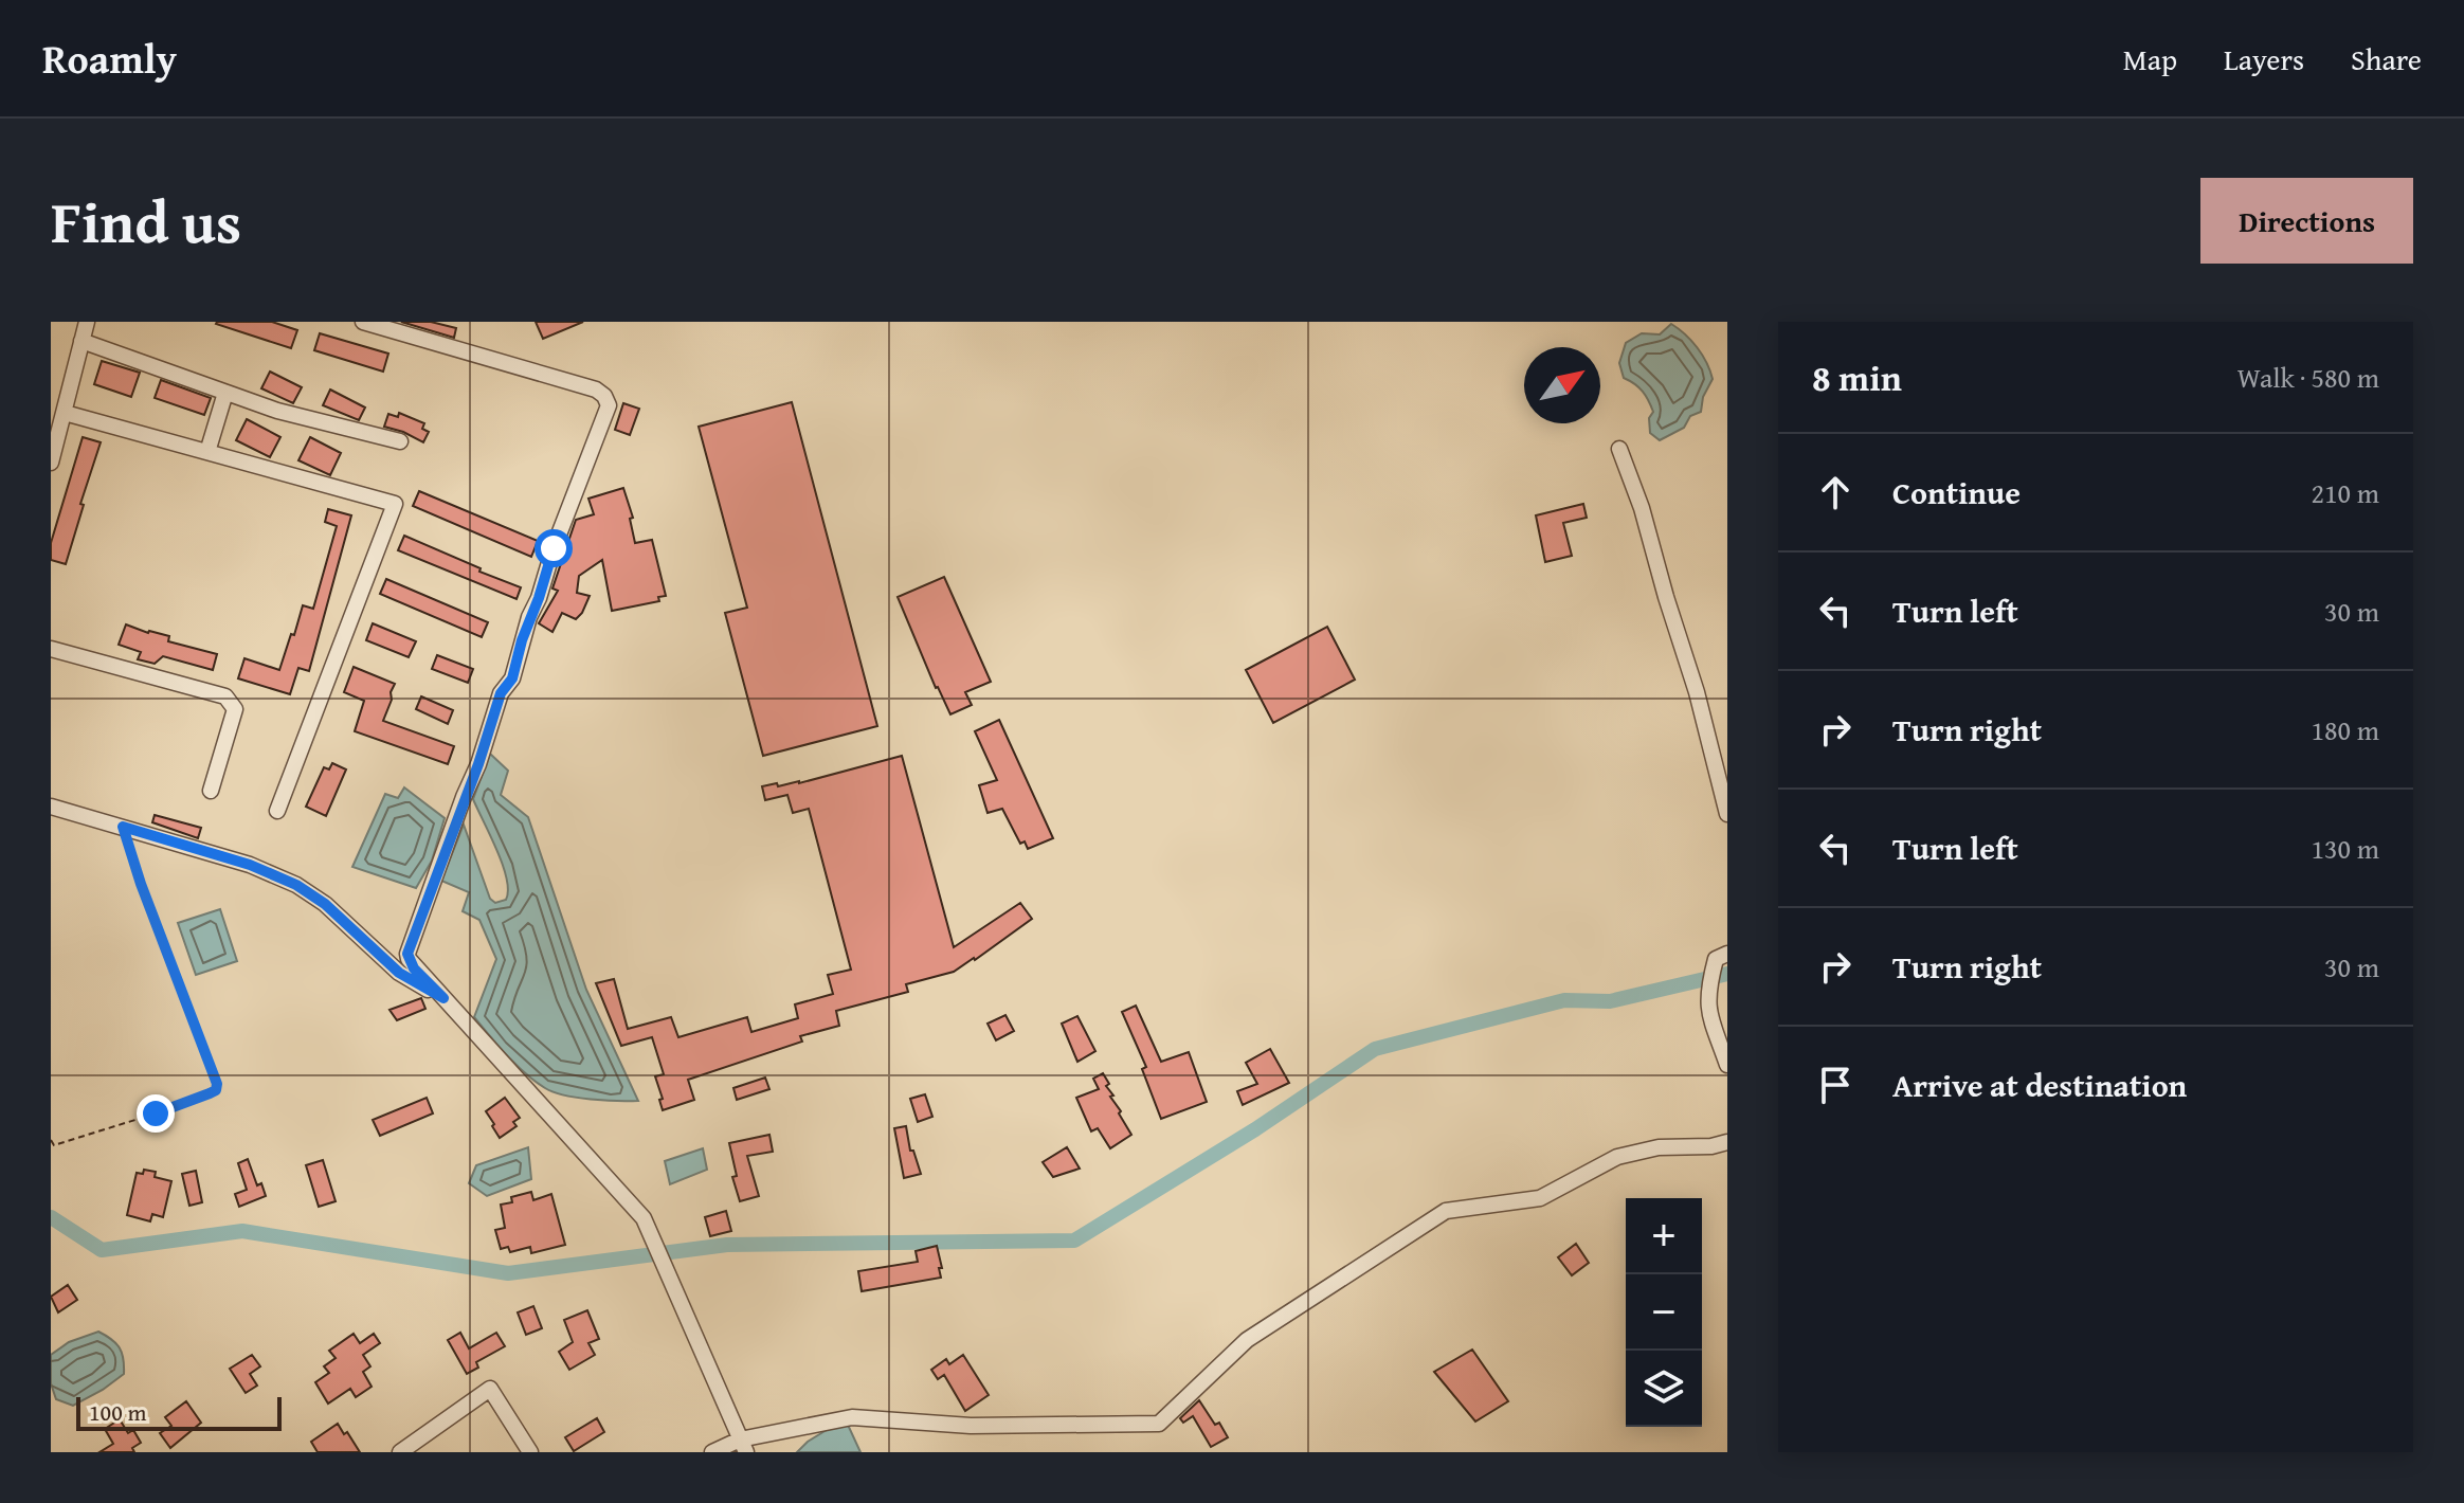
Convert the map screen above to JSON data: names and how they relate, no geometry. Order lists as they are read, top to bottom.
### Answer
{
  "scale_bar": "100 m",
  "north": "top right",
  "page": {
    "header": "Roamly",
    "nav": ["Map", "Layers", "Share"],
    "title": "Find us",
    "buttons": "Directions",
    "heading": ["8 min", "Walk · 580 m"],
    "list": [
      ["Continue", "210 m"],
      ["Turn left", "30 m"],
      ["Turn right", "180 m"],
      ["Turn left", "130 m"],
      ["Turn right", "30 m"],
      "Arrive at destination"
    ],
    "map_buttons": ["+", "−"],
    "scale": "100 m"
  }
}
